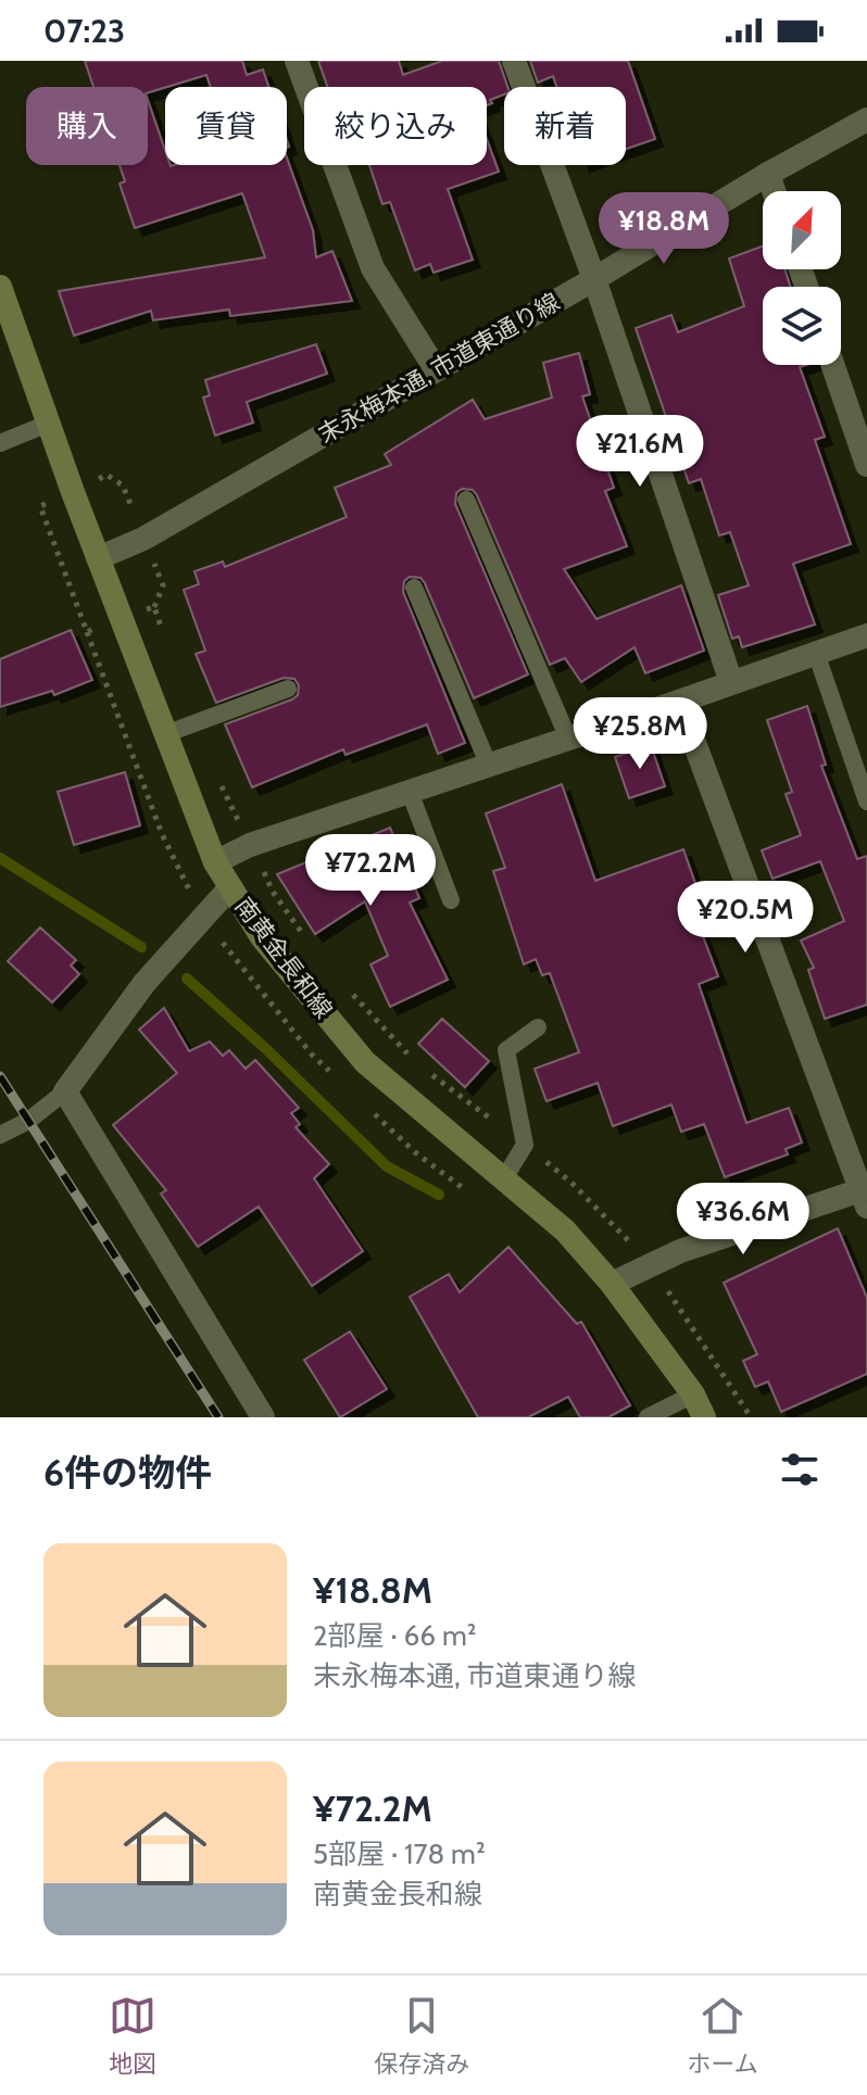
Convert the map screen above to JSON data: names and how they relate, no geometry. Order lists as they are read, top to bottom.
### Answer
{
  "streets": {
    "main road": ["南黄金長和線"],
    "street": ["末永梅本通, 市道東通り線"]
  },
  "crossings": [
    ["末永梅本通, 市道東通り線", "南黄金長和線"]
  ],
  "north": "top right",
  "page": {
    "status": "07:23",
    "chip": [
      "購入",
      "賃貸",
      "絞り込み",
      "新着"
    ],
    "price": [
      "¥18.8M",
      "¥21.6M",
      "¥25.8M",
      "¥72.2M",
      "¥20.5M",
      "¥36.6M"
    ],
    "heading": "6件の物件",
    "list": [
      {
        "name": "¥18.8M",
        "note": "2部屋 · 66 m² · 末永梅本通, 市道東通り線"
      },
      {
        "name": "¥72.2M",
        "note": "5部屋 · 178 m² · 南黄金長和線"
      }
    ],
    "tabs": ["地図", "保存済み", "ホーム"]
  }
}
